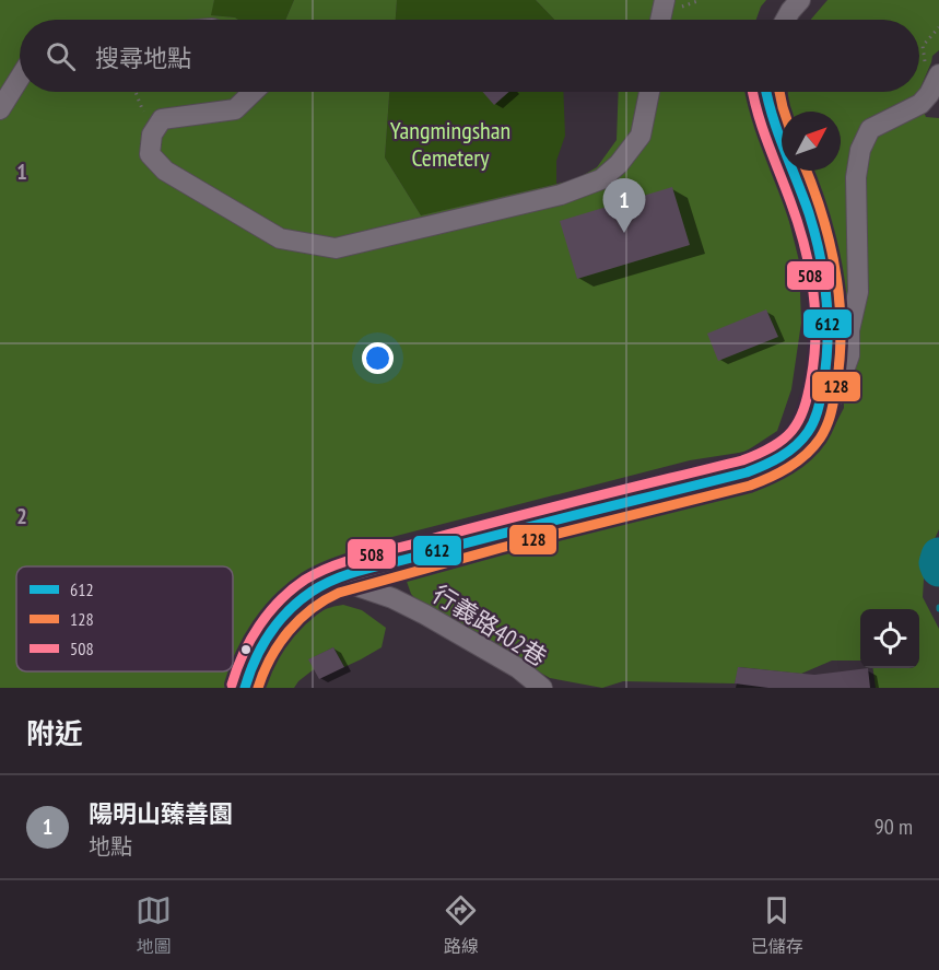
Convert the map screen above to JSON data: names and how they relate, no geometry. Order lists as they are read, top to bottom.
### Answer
{
  "streets": {
    "street": ["行義路402巷"]
  },
  "parks": ["Yangmingshan Cemetery"],
  "lines": ["transit line 612", "transit line 128", "transit line 508"],
  "legend": ["612", "128", "508"],
  "north": "top right",
  "page": {
    "search": "搜尋地點",
    "pins": "1",
    "heading": "附近",
    "list": [
      {
        "mark": "1",
        "name": "陽明山臻善園",
        "note": "地點",
        "value": "90 m"
      }
    ],
    "nav": ["地圖", "路線", "已儲存"]
  },
  "grid": {
    "rows": ["1", "2"]
  }
}
